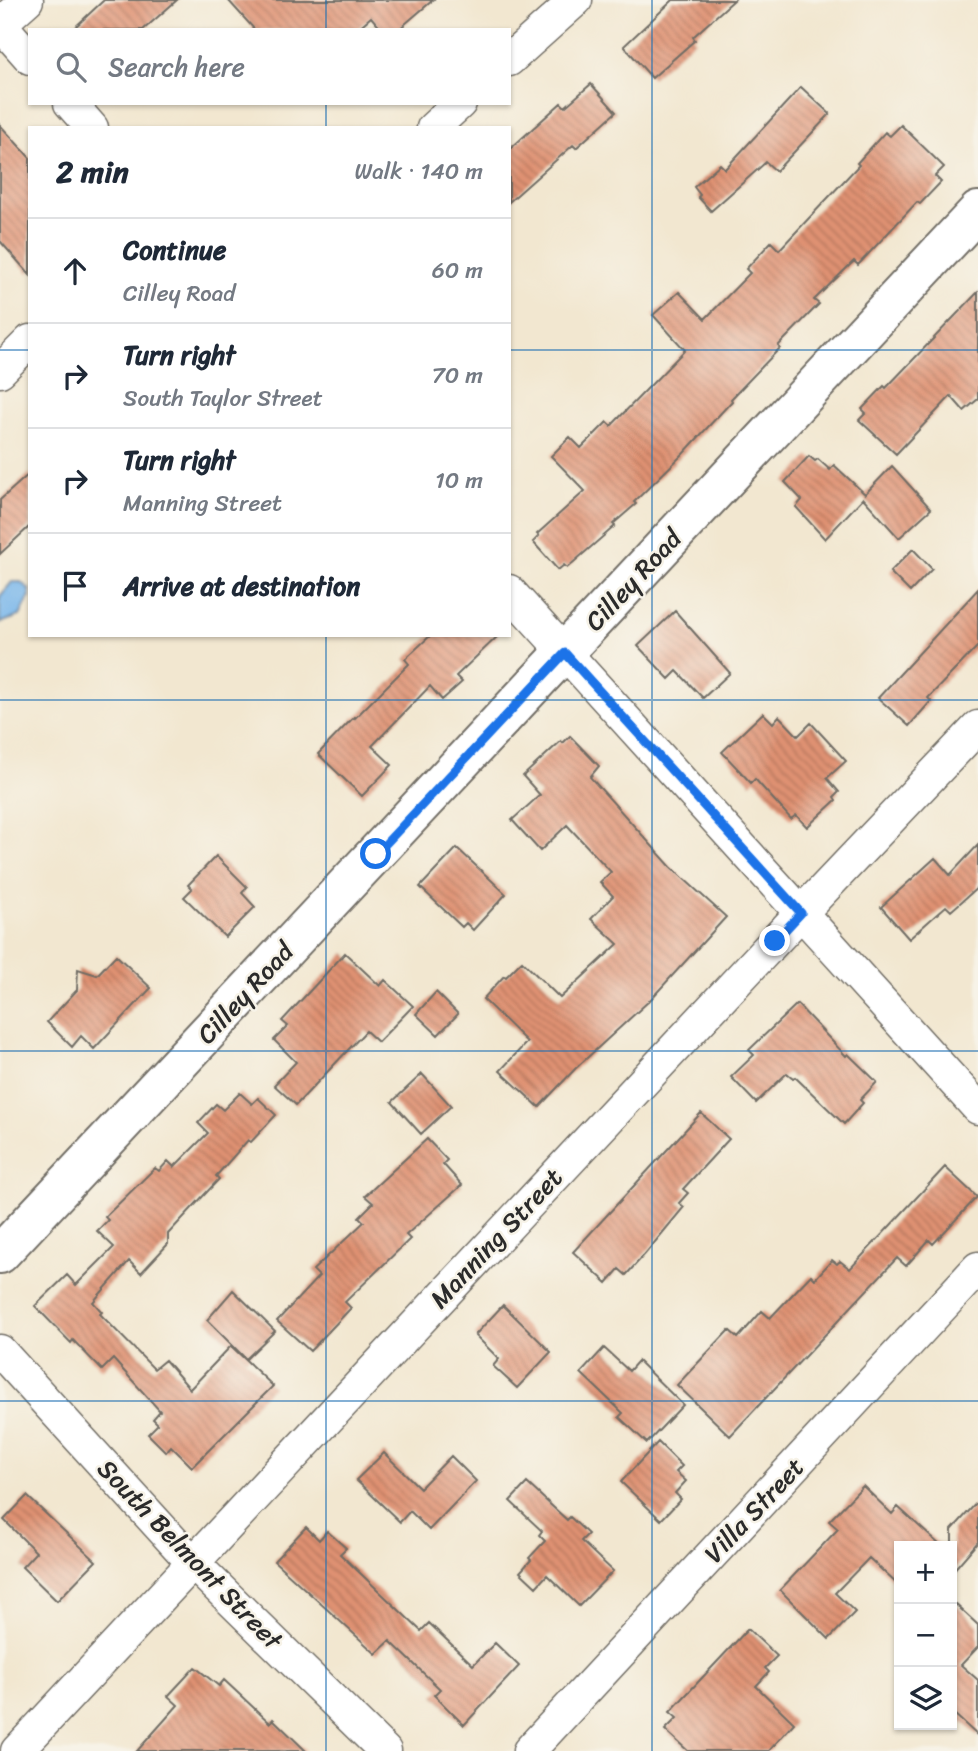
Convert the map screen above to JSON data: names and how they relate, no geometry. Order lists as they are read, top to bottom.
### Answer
{
  "streets": {
    "street": [
      "Cilley Road",
      "Manning Street",
      "Villa Street",
      "South Belmont Street"
    ]
  },
  "crossings": [
    ["Manning Street", "South Belmont Street"]
  ],
  "page": {
    "search": "Search here",
    "heading": ["2 min", "Walk · 140 m"],
    "list": [
      ["Continue", "Cilley Road", "60 m"],
      ["Turn right", "South Taylor Street", "70 m"],
      ["Turn right", "Manning Street", "10 m"],
      "Arrive at destination"
    ],
    "map_buttons": ["+", "−"]
  }
}
